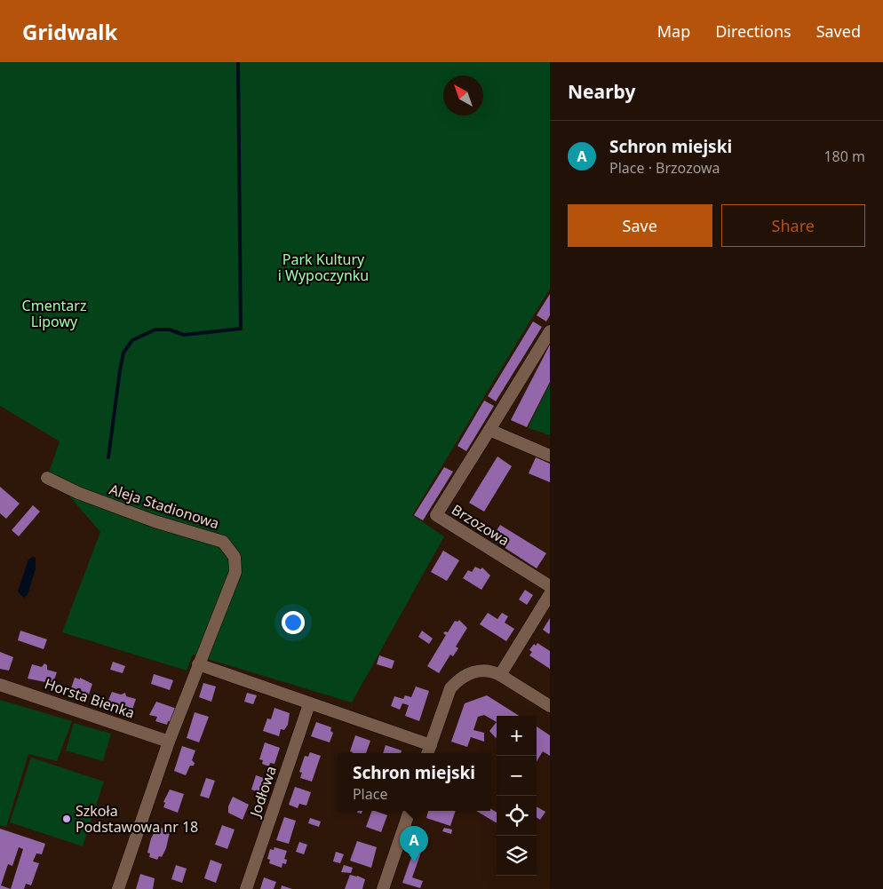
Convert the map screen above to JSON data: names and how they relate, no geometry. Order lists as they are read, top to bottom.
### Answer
{
  "streets": {
    "street": [
      "Aleja Stadionowa",
      "Brzozowa",
      "Horsta Bienka",
      "Jodłowa"
    ]
  },
  "parks": ["Park Kultury i Wypoczynku", "Cmentarz Lipowy"],
  "places": ["Szkoła Podstawowa nr 18"],
  "north": "top left",
  "page": {
    "header": "Gridwalk",
    "nav": ["Map", "Directions", "Saved"],
    "heading": "Nearby",
    "list": [
      {
        "mark": "A",
        "name": "Schron miejski",
        "note": "Place · Brzozowa",
        "value": "180 m"
      }
    ],
    "buttons": ["Save", "Share"],
    "map_buttons": ["+", "−"],
    "popup": ["Schron miejski", "Place"],
    "pins": "A"
  }
}
